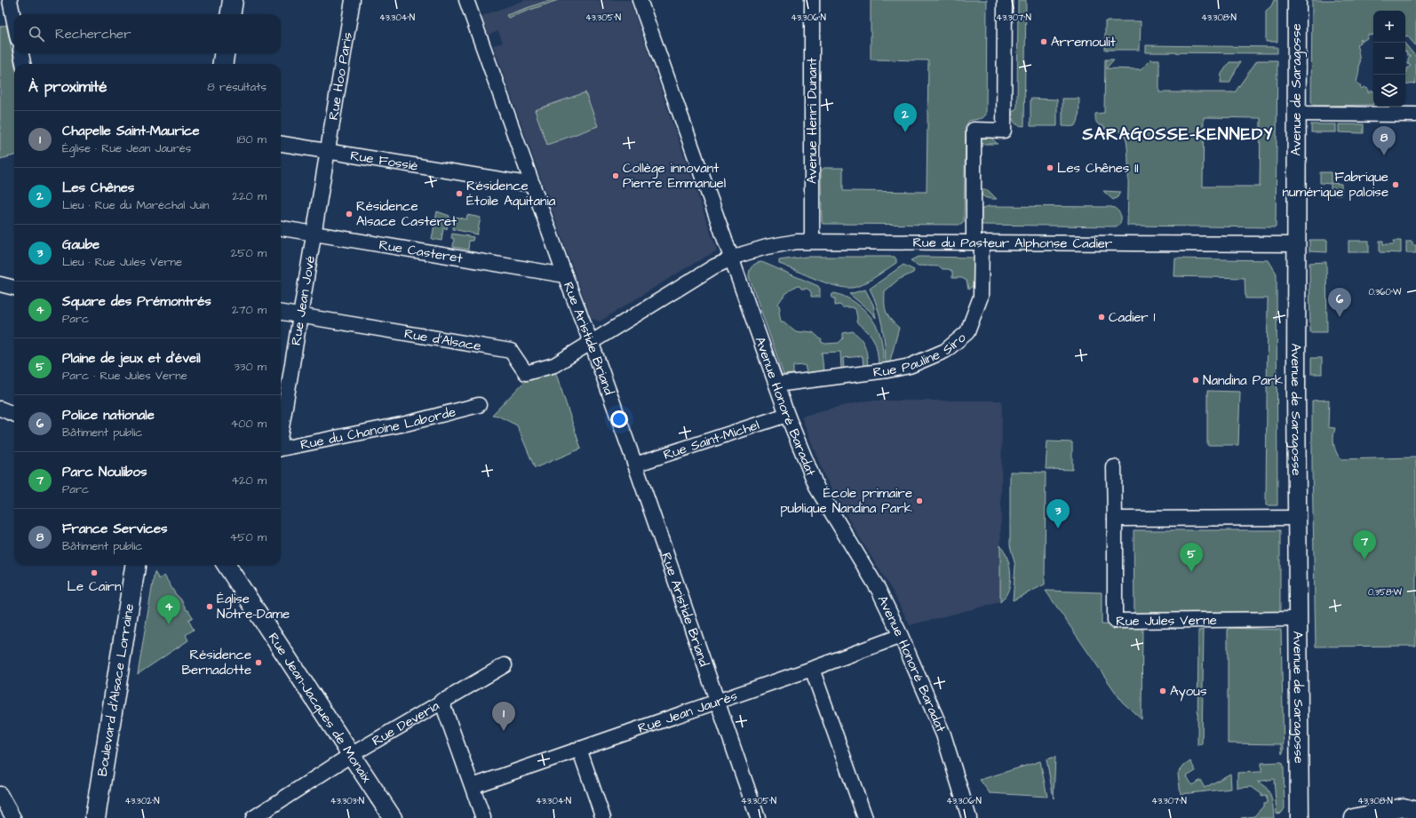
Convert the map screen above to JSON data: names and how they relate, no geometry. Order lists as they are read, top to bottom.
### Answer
{
  "streets": {
    "main road": ["Boulevard d'Alsace Lorraine"],
    "street": [
      "Rue Hoo Paris",
      "Avenue de Saragosse",
      "Avenue Henri Dunant",
      "Rue Fossiè",
      "Rue du Pasteur Alphonse Cadier",
      "Rue Casteret",
      "Rue Jean Jové",
      "Rue Aristide Briand",
      "Rue d'Alsace",
      "Rue Pauline Siro",
      "Avenue Honoré Baradat",
      "Rue du Chanoine Laborde",
      "Rue Saint-Michel",
      "Rue Jules Verne",
      "Rue Jean-Jacques de Monaix",
      "Rue Jean Jaurès",
      "Rue Deveria"
    ]
  },
  "crossings": [
    ["Rue Hoo Paris", "Rue Fossiè"],
    ["Rue Hoo Paris", "Rue Jean Jové"],
    ["Avenue de Saragosse", "Rue du Pasteur Alphonse Cadier"],
    ["Avenue de Saragosse", "Rue Jules Verne"],
    ["Avenue Henri Dunant", "Rue du Pasteur Alphonse Cadier"],
    ["Rue Fossiè", "Rue Jean Jové"],
    ["Rue Fossiè", "Rue Aristide Briand"],
    ["Rue du Pasteur Alphonse Cadier", "Rue Pauline Siro"],
    ["Rue du Pasteur Alphonse Cadier", "Avenue Honoré Baradat"],
    ["Rue Casteret", "Rue Jean Jové"],
    ["Rue Casteret", "Rue Aristide Briand"],
    ["Rue Jean Jové", "Rue d'Alsace"],
    ["Rue Aristide Briand", "Rue d'Alsace"],
    ["Rue Aristide Briand", "Rue Saint-Michel"],
    ["Rue Aristide Briand", "Rue Jean Jaurès"],
    ["Rue Pauline Siro", "Avenue Honoré Baradat"],
    ["Avenue Honoré Baradat", "Rue Saint-Michel"],
    ["Avenue Honoré Baradat", "Rue Jean Jaurès"],
    ["Rue Jean-Jacques de Monaix", "Rue Deveria"]
  ],
  "districts": ["SARAGOSSE-KENNEDY"],
  "places": [
    "Arremoulit",
    "Les Chênes II",
    "Collège innovant Pierre Emmanuel",
    "Fabrique numérique paloise",
    "Résidence Étoile Aquitania",
    "Résidence Alsace Casteret",
    "Cadier 1",
    "Nandina Park",
    "École primaire publique Nandina Park",
    "Le Cairn",
    "Église Notre-Dame",
    "Résidence Bernadotte",
    "Ayous"
  ],
  "page": {
    "map_buttons": ["+", "−"],
    "search": "Rechercher",
    "heading": ["À proximité", "8 résultats"],
    "pins": [
      "2",
      "8",
      "6",
      "3",
      "7",
      "5",
      "4",
      "1"
    ],
    "list": [
      {
        "mark": "1",
        "name": "Chapelle Saint-Maurice",
        "note": "Église · Rue Jean Jaurès",
        "value": "180 m"
      },
      {
        "mark": "2",
        "name": "Les Chênes",
        "note": "Lieu · Rue du Maréchal Juin",
        "value": "220 m"
      },
      {
        "mark": "3",
        "name": "Gaube",
        "note": "Lieu · Rue Jules Verne",
        "value": "250 m"
      },
      {
        "mark": "4",
        "name": "Square des Prémontrés",
        "note": "Parc",
        "value": "270 m"
      },
      {
        "mark": "5",
        "name": "Plaine de jeux et d'éveil",
        "note": "Parc · Rue Jules Verne",
        "value": "330 m"
      },
      {
        "mark": "6",
        "name": "Police nationale",
        "note": "Bâtiment public",
        "value": "400 m"
      },
      {
        "mark": "7",
        "name": "Parc Noulibos",
        "note": "Parc",
        "value": "420 m"
      },
      {
        "mark": "8",
        "name": "France Services",
        "note": "Bâtiment public",
        "value": "450 m"
      }
    ]
  },
  "coordinates": [
    "43.304°N",
    "43.305°N",
    "43.306°N",
    "43.307°N",
    "43.308°N",
    "0.360°W",
    "0.358°W",
    "43.302°N",
    "43.303°N"
  ]
}
